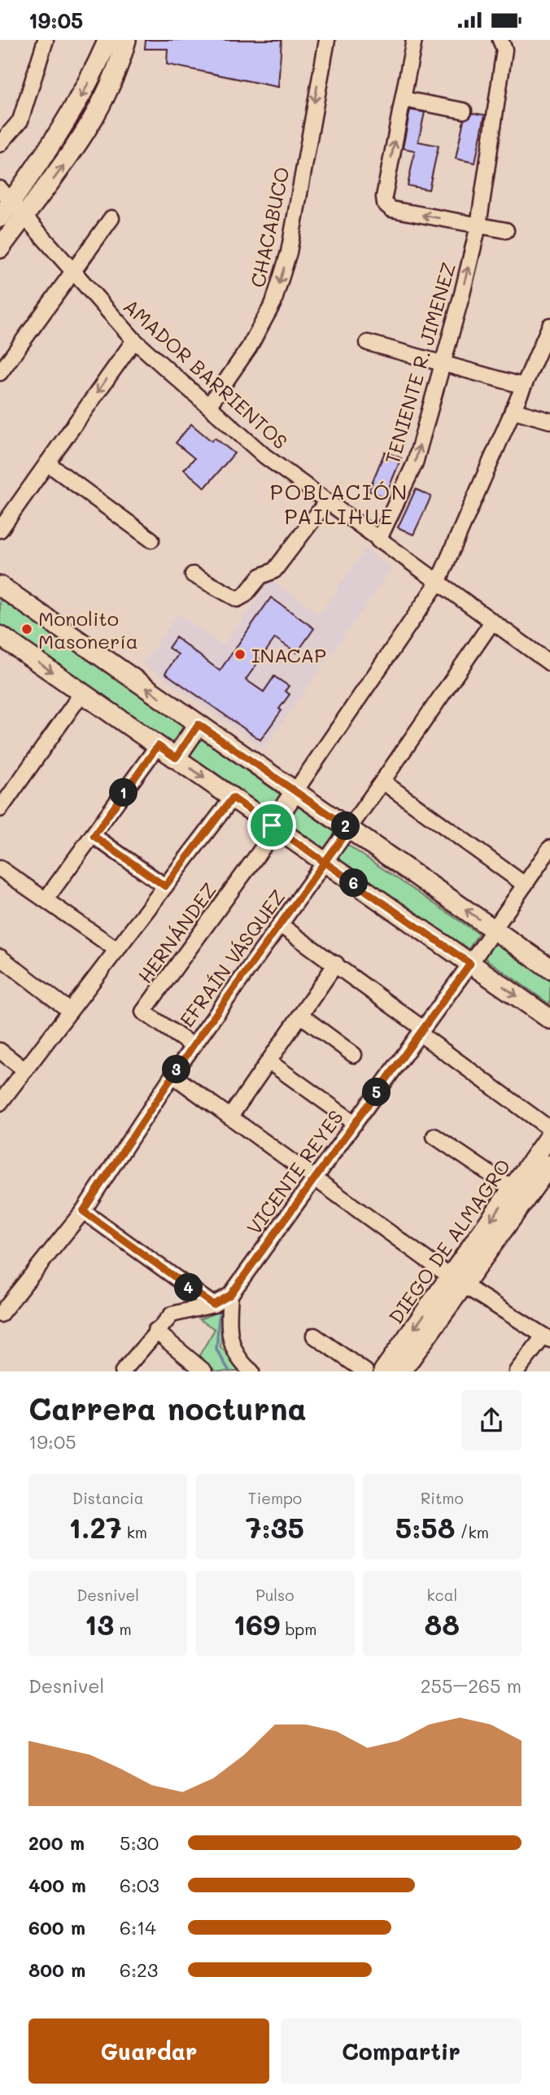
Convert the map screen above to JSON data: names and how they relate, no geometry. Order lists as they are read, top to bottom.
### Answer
{
  "streets": {
    "main road": ["DIEGO DE ALMAGRO"],
    "street": [
      "CHACABUCO",
      "TENIENTE R. JIMENEZ",
      "AMADOR BARRIENTOS",
      "HERNÁNDEZ",
      "EFRAÍN VÁSQUEZ",
      "VICENTE REYES"
    ]
  },
  "crossings": [
    ["CHACABUCO", "AMADOR BARRIENTOS"],
    ["TENIENTE R. JIMENEZ", "AMADOR BARRIENTOS"],
    ["AMADOR BARRIENTOS", "EFRAÍN VÁSQUEZ"],
    ["HERNÁNDEZ", "EFRAÍN VÁSQUEZ"]
  ],
  "one_way": ["CHACABUCO"],
  "districts": ["POBLACIÓN PAILIHUE"],
  "places": ["Monolito Masonería", "INACAP"],
  "page": {
    "status": "19:05",
    "pins": [
      "1",
      "2",
      "6",
      "3",
      "5",
      "4"
    ],
    "heading": ["Carrera nocturna", "19:05"],
    "stats": [
      ["Distancia", "1.27 km"],
      ["Tiempo", "7:35"],
      ["Ritmo", "5:58 /km"],
      ["Desnivel", "13 m"],
      ["Pulso", "169 bpm"],
      ["kcal", "88"]
    ],
    "chart": ["Desnivel", "255–265 m"],
    "list": [
      {
        "name": "200 m",
        "note": "5:30"
      },
      {
        "name": "400 m",
        "note": "6:03"
      },
      {
        "name": "600 m",
        "note": "6:14"
      },
      {
        "name": "800 m",
        "note": "6:23"
      }
    ],
    "buttons": ["Guardar", "Compartir"]
  }
}
